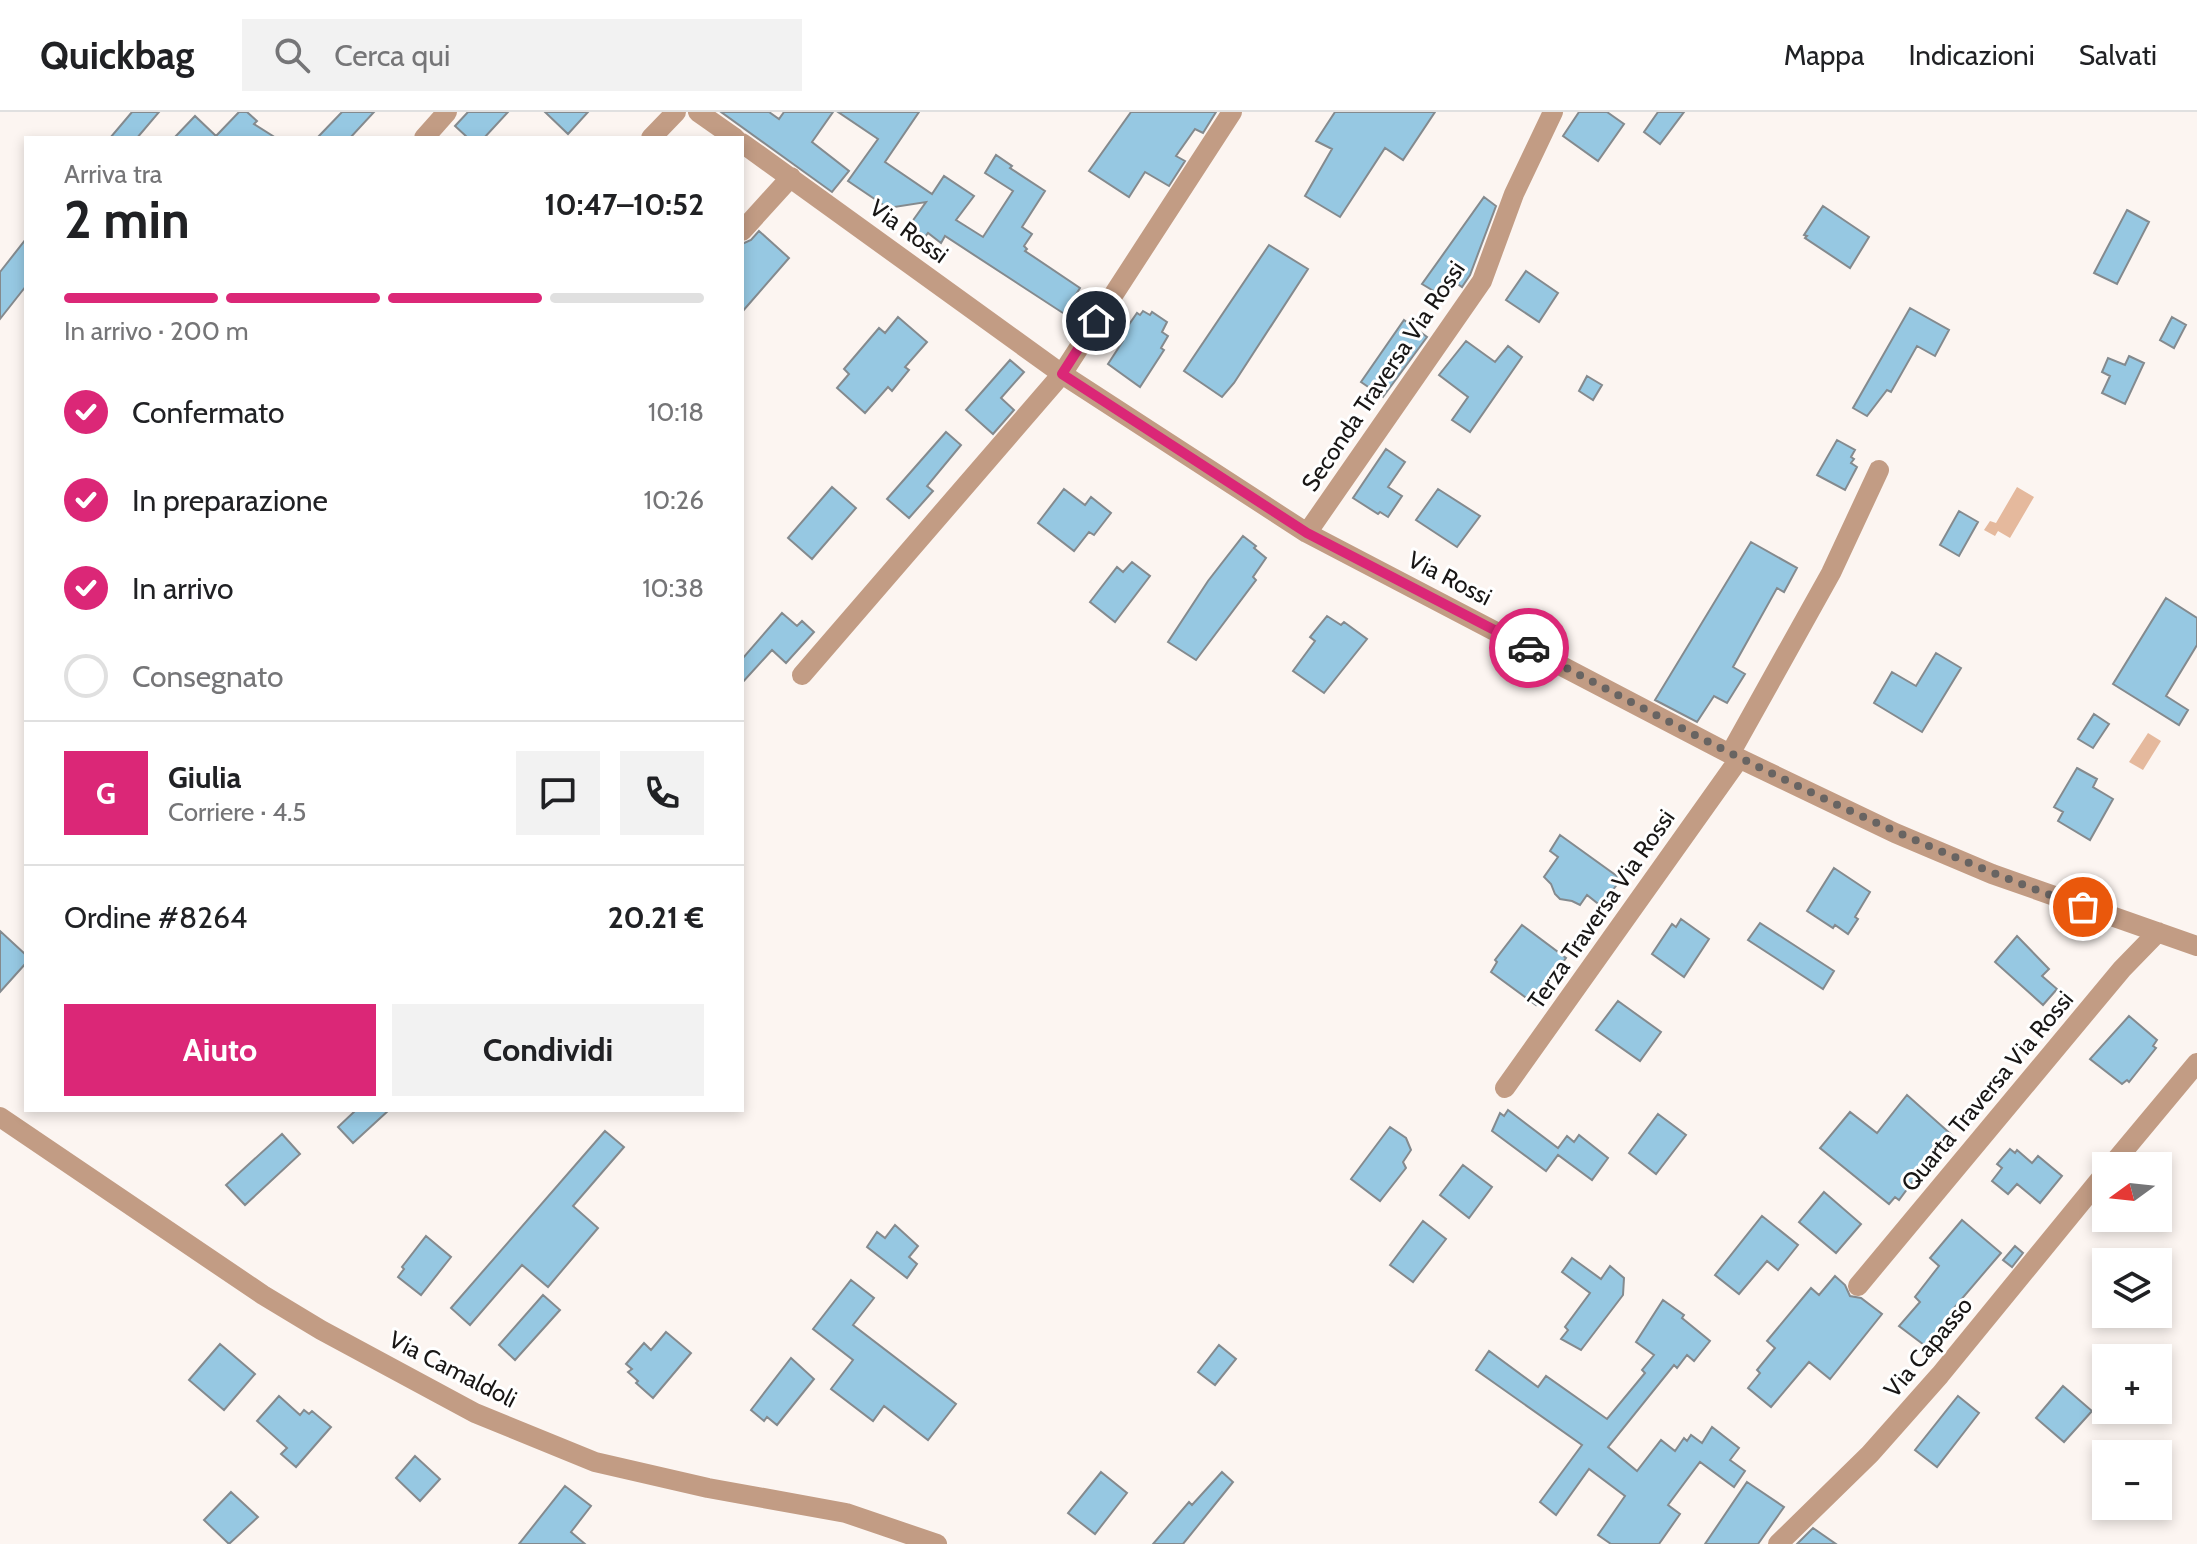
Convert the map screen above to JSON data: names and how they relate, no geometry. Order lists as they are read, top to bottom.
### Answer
{
  "streets": {
    "street": [
      "Via Rossi",
      "Seconda Traversa Via Rossi",
      "Terza Traversa Via Rossi",
      "Quarta Traversa Via Rossi",
      "Via Capasso",
      "Via Camaldoli"
    ]
  },
  "crossings": [
    ["Via Rossi", "Seconda Traversa Via Rossi"],
    ["Via Rossi", "Terza Traversa Via Rossi"],
    ["Via Rossi", "Quarta Traversa Via Rossi"]
  ],
  "north": "left",
  "page": {
    "header": "Quickbag",
    "search": "Cerca qui",
    "nav": ["Mappa", "Indicazioni", "Salvati"],
    "heading": ["2 min", "Arriva tra", "10:47–10:52"],
    "panel": [
      "Giulia",
      "Corriere · 4.5",
      "Ordine #8264",
      "20.21 €"
    ],
    "bar": "In arrivo · 200 m",
    "list": [
      ["Confermato", "10:18"],
      ["In preparazione", "10:26"],
      ["In arrivo", "10:38"],
      "Consegnato"
    ],
    "round": "G",
    "buttons": ["Aiuto", "Condividi"],
    "map_buttons": ["+", "−"]
  }
}
